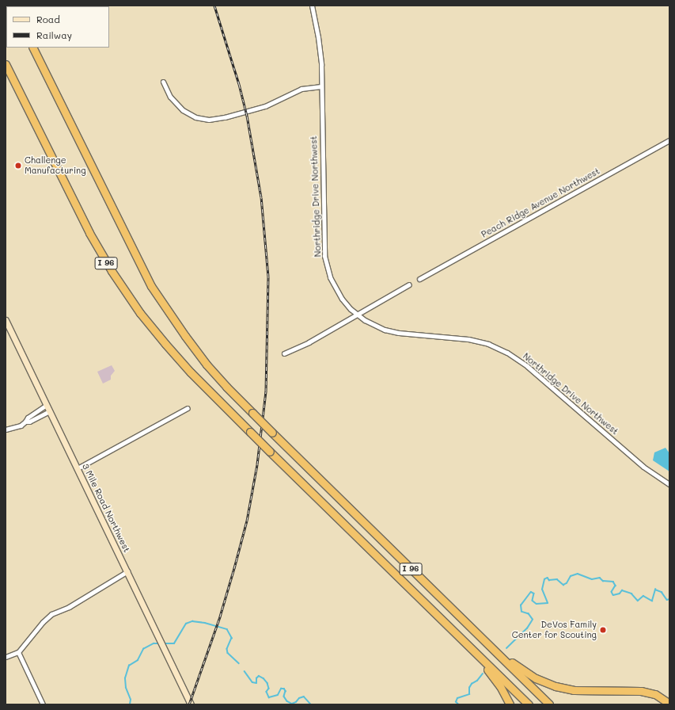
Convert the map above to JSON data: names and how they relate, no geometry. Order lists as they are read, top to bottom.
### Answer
{
  "streets": {
    "highway": ["I 96"],
    "main road": ["3 Mile Road Northwest"],
    "street": ["Northridge Drive Northwest", "Peach Ridge Avenue Northwest"]
  },
  "places": ["Challenge Manufacturing", "DeVos Family Center for Scouting"],
  "legend": ["Road", "Railway"]
}
